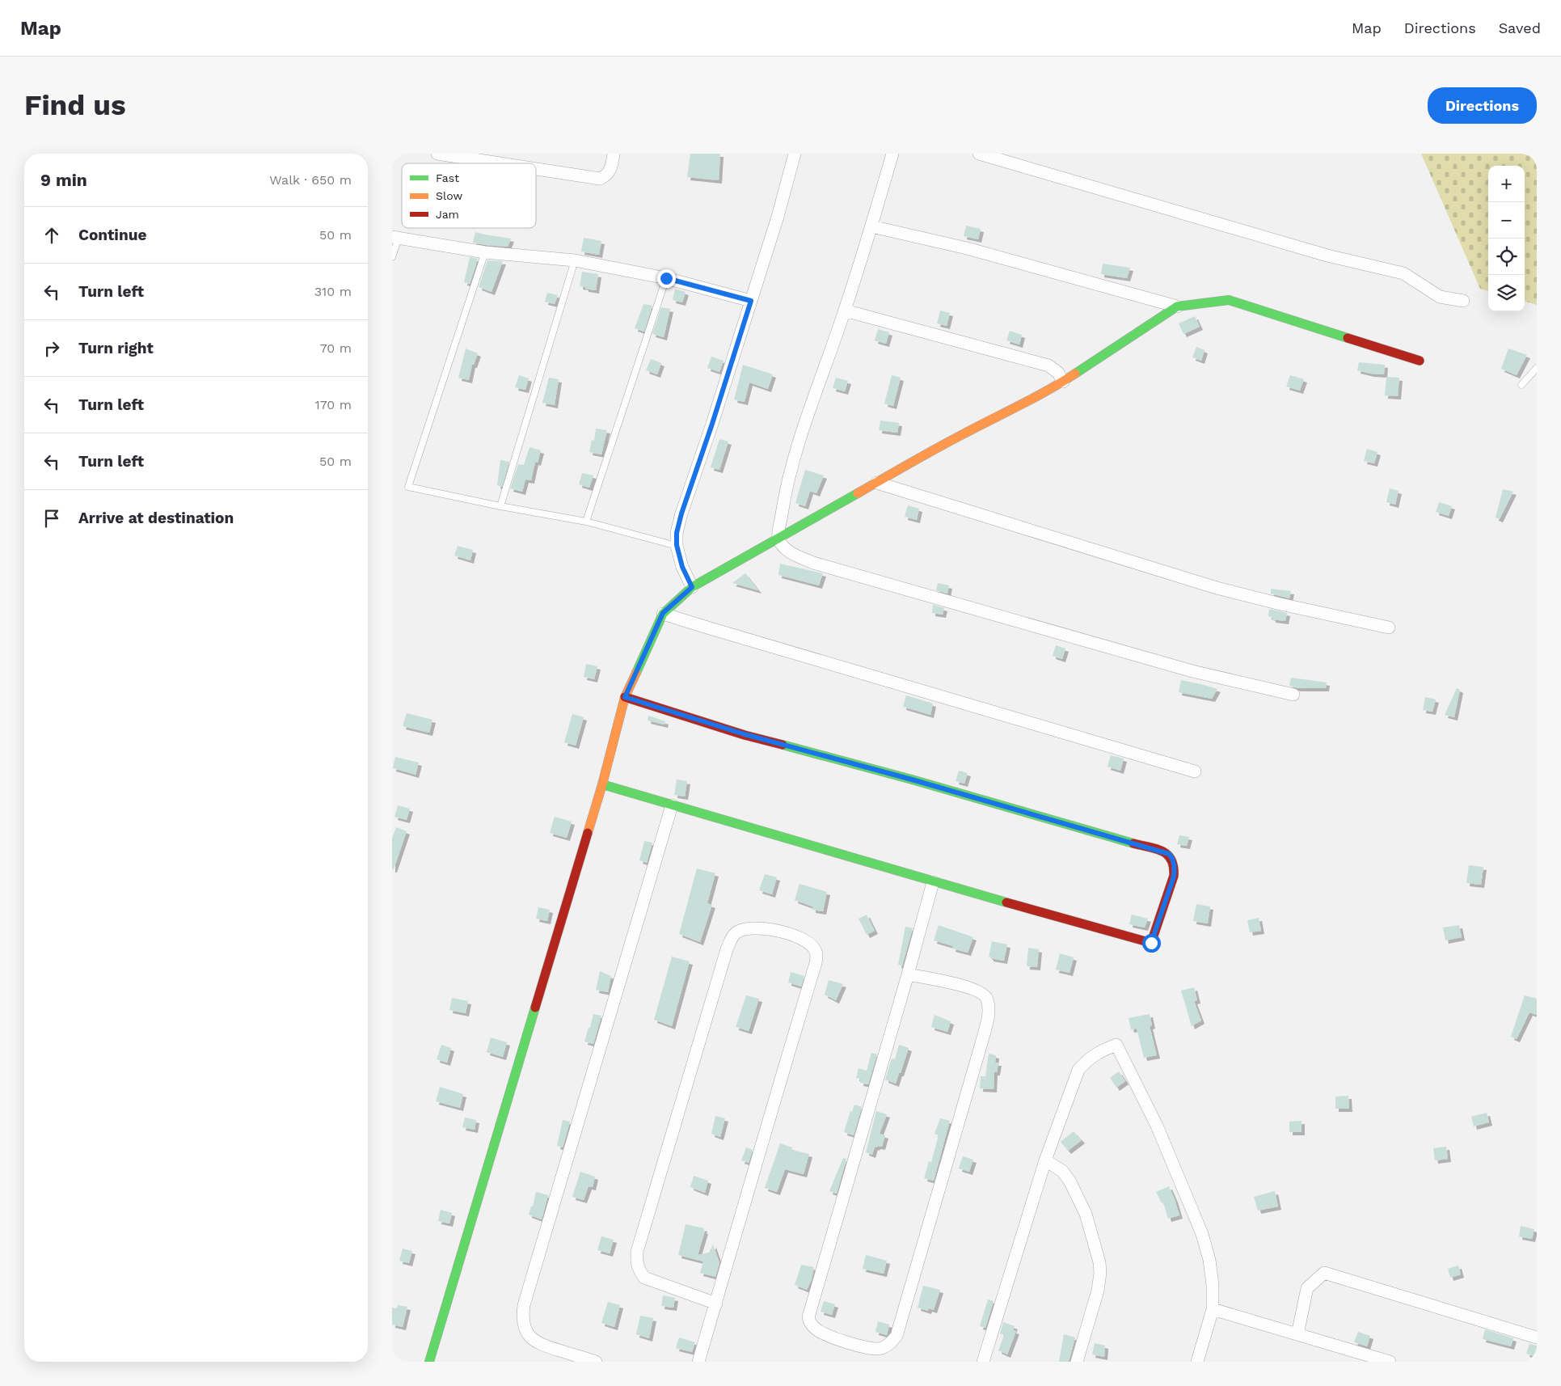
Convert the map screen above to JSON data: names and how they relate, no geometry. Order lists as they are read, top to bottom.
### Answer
{
  "legend": ["Fast", "Slow", "Jam"],
  "page": {
    "header": "Map",
    "nav": ["Map", "Directions", "Saved"],
    "buttons": "Directions",
    "title": "Find us",
    "heading": ["9 min", "Walk · 650 m"],
    "map_buttons": ["+", "−"],
    "list": [
      ["Continue", "50 m"],
      ["Turn left", "310 m"],
      ["Turn right", "70 m"],
      ["Turn left", "170 m"],
      ["Turn left", "50 m"],
      "Arrive at destination"
    ]
  }
}
